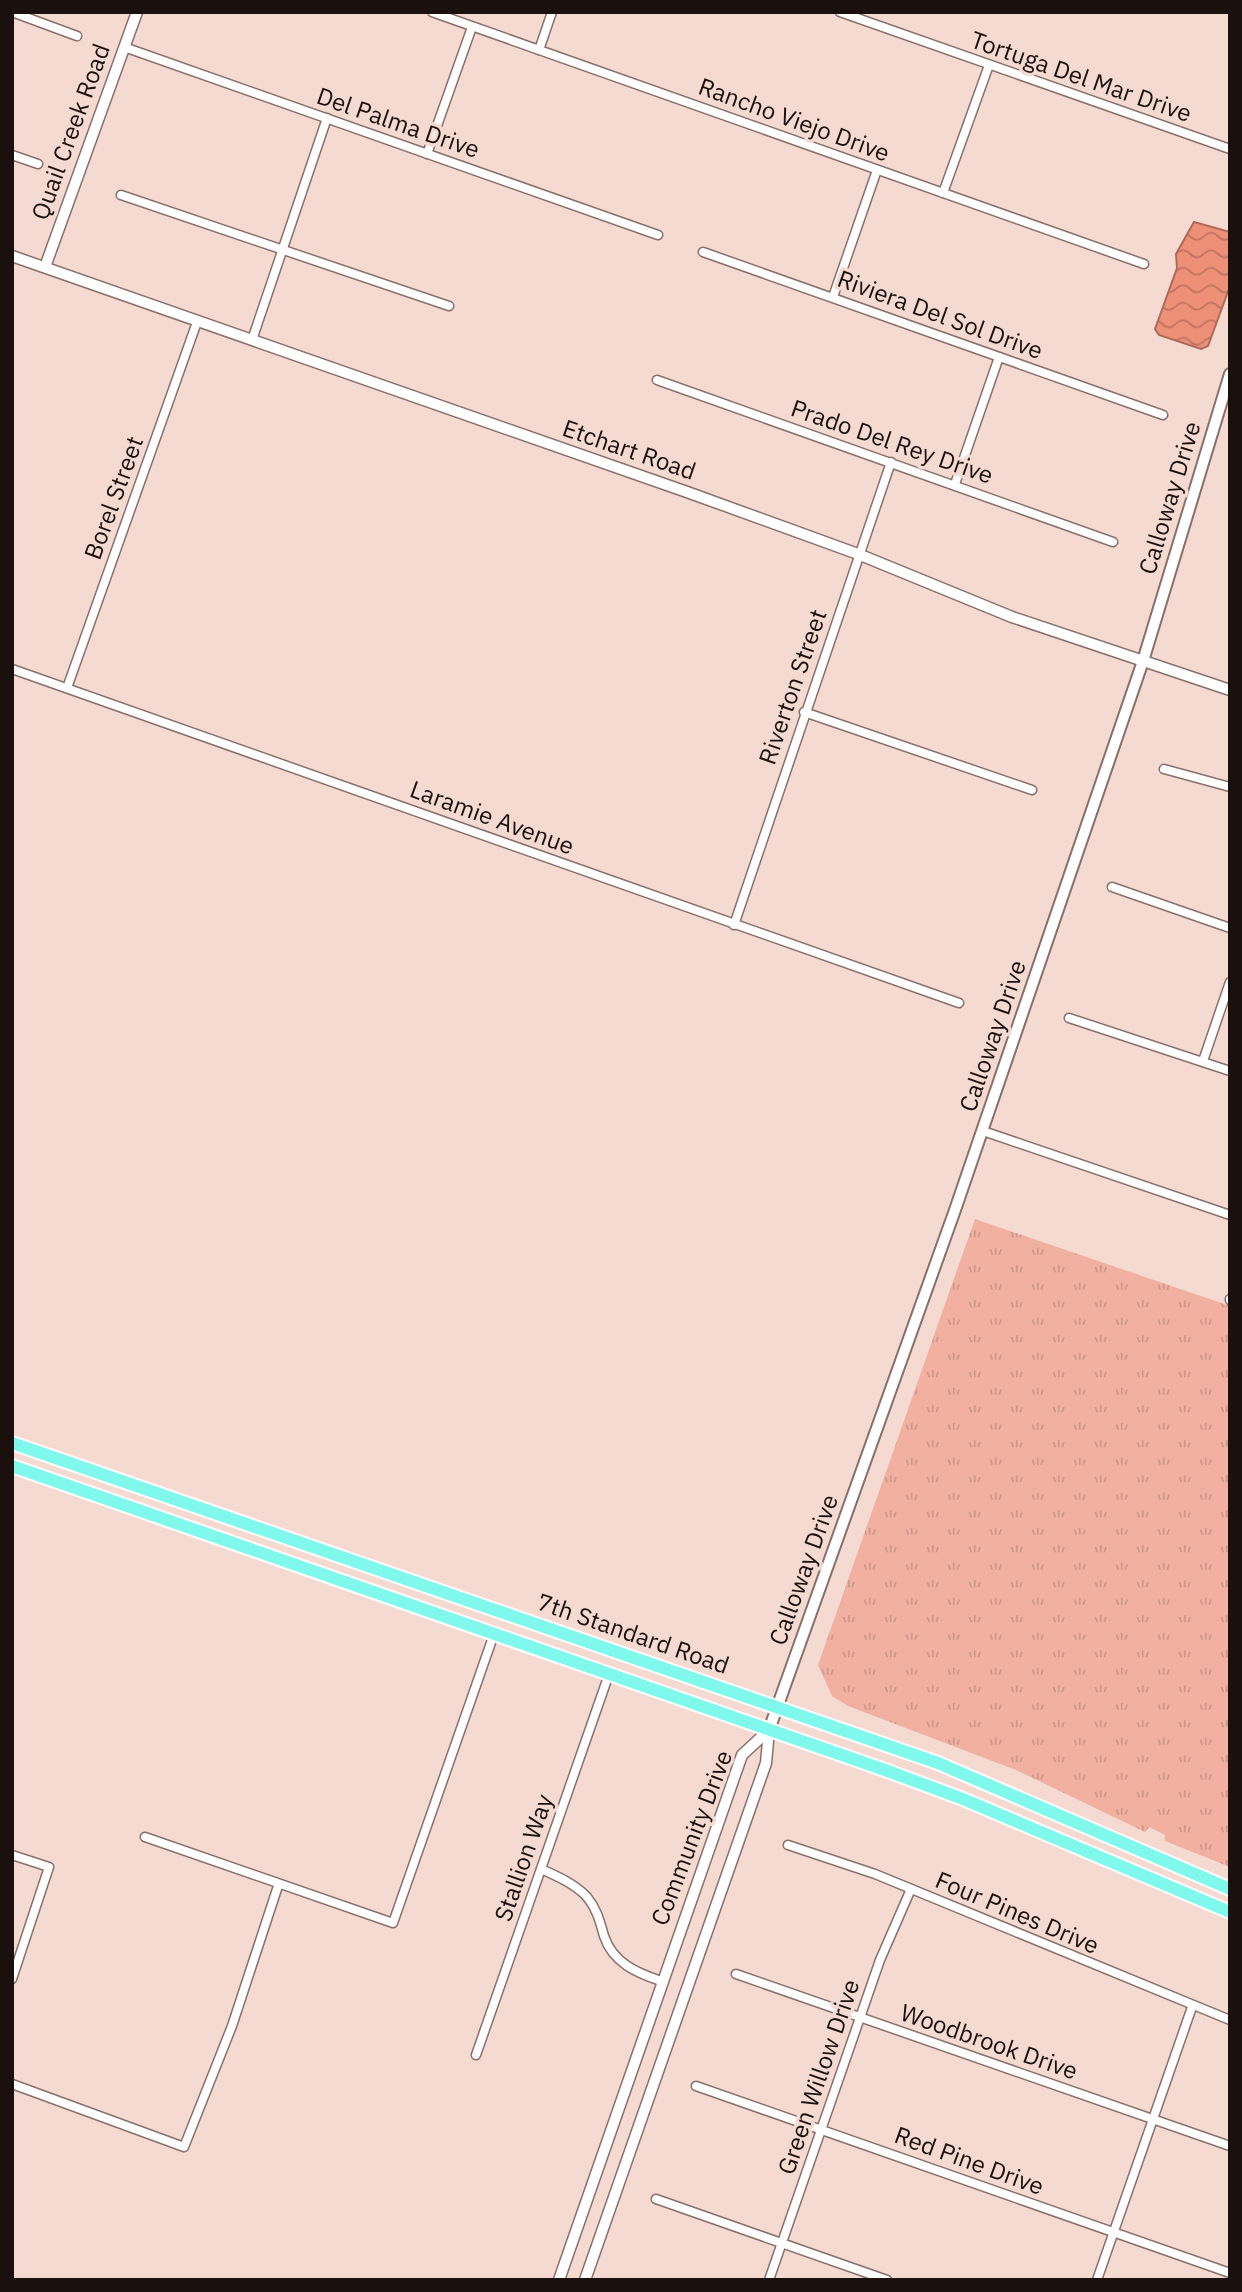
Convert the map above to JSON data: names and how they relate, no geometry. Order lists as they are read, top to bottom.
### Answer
{
  "streets": {
    "main road": ["Calloway Drive", "7th Standard Road"],
    "street": [
      "Tortuga Del Mar Drive",
      "Rancho Viejo Drive",
      "Del Palma Drive",
      "Quail Creek Road",
      "Riviera Del Sol Drive",
      "Prado Del Rey Drive",
      "Etchart Road",
      "Borel Street",
      "Riverton Street",
      "Laramie Avenue",
      "Community Drive",
      "Stallion Way",
      "Four Pines Drive",
      "Woodbrook Drive",
      "Green Willow Drive",
      "Red Pine Drive"
    ]
  },
  "crossings": [
    ["Del Palma Drive", "Quail Creek Road"],
    ["Quail Creek Road", "Etchart Road"],
    ["Prado Del Rey Drive", "Riverton Street"],
    ["Etchart Road", "Borel Street"],
    ["Etchart Road", "Calloway Drive"],
    ["Etchart Road", "Riverton Street"],
    ["Borel Street", "Laramie Avenue"],
    ["Calloway Drive", "7th Standard Road"],
    ["Calloway Drive", "Community Drive"],
    ["Riverton Street", "Laramie Avenue"],
    ["7th Standard Road", "Community Drive"],
    ["7th Standard Road", "Stallion Way"],
    ["Four Pines Drive", "Green Willow Drive"],
    ["Woodbrook Drive", "Green Willow Drive"],
    ["Green Willow Drive", "Red Pine Drive"]
  ]
}
